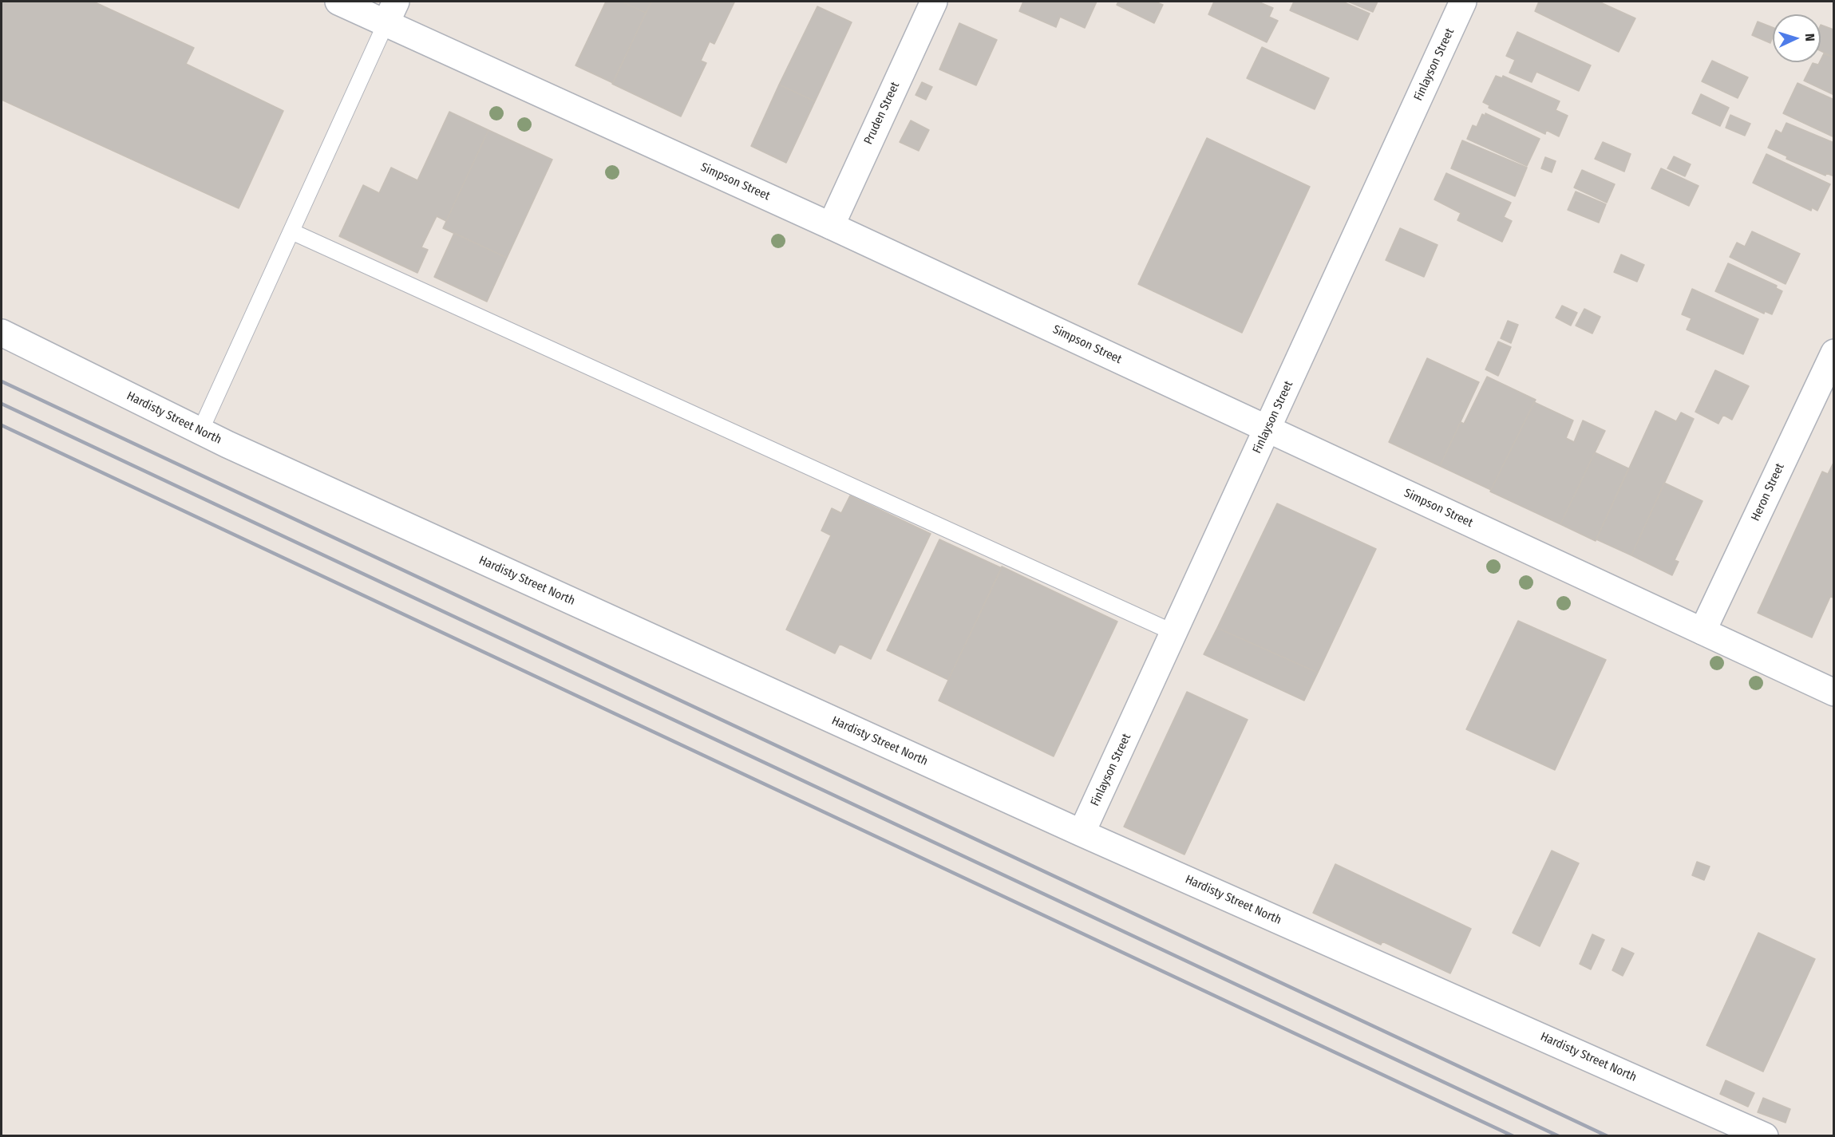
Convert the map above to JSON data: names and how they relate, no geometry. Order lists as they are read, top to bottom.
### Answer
{
  "streets": {
    "street": [
      "Finlayson Street",
      "Pruden Street",
      "Simpson Street",
      "Hardisty Street North",
      "Heron Street"
    ]
  },
  "crossings": [
    ["Finlayson Street", "Simpson Street"],
    ["Finlayson Street", "Hardisty Street North"],
    ["Pruden Street", "Simpson Street"],
    ["Simpson Street", "Heron Street"]
  ],
  "north": "right"
}
